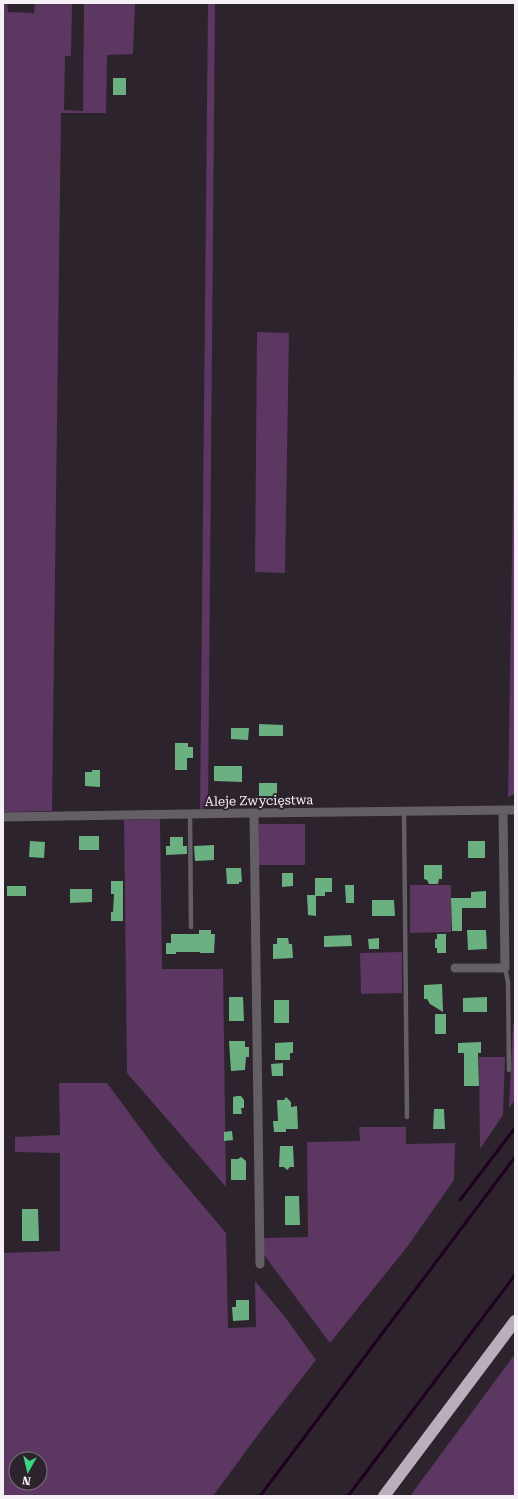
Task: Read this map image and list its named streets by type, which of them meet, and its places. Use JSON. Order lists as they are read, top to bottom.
{
  "streets": {
    "street": ["Aleje Zwycięstwa"]
  },
  "north": "bottom"
}
